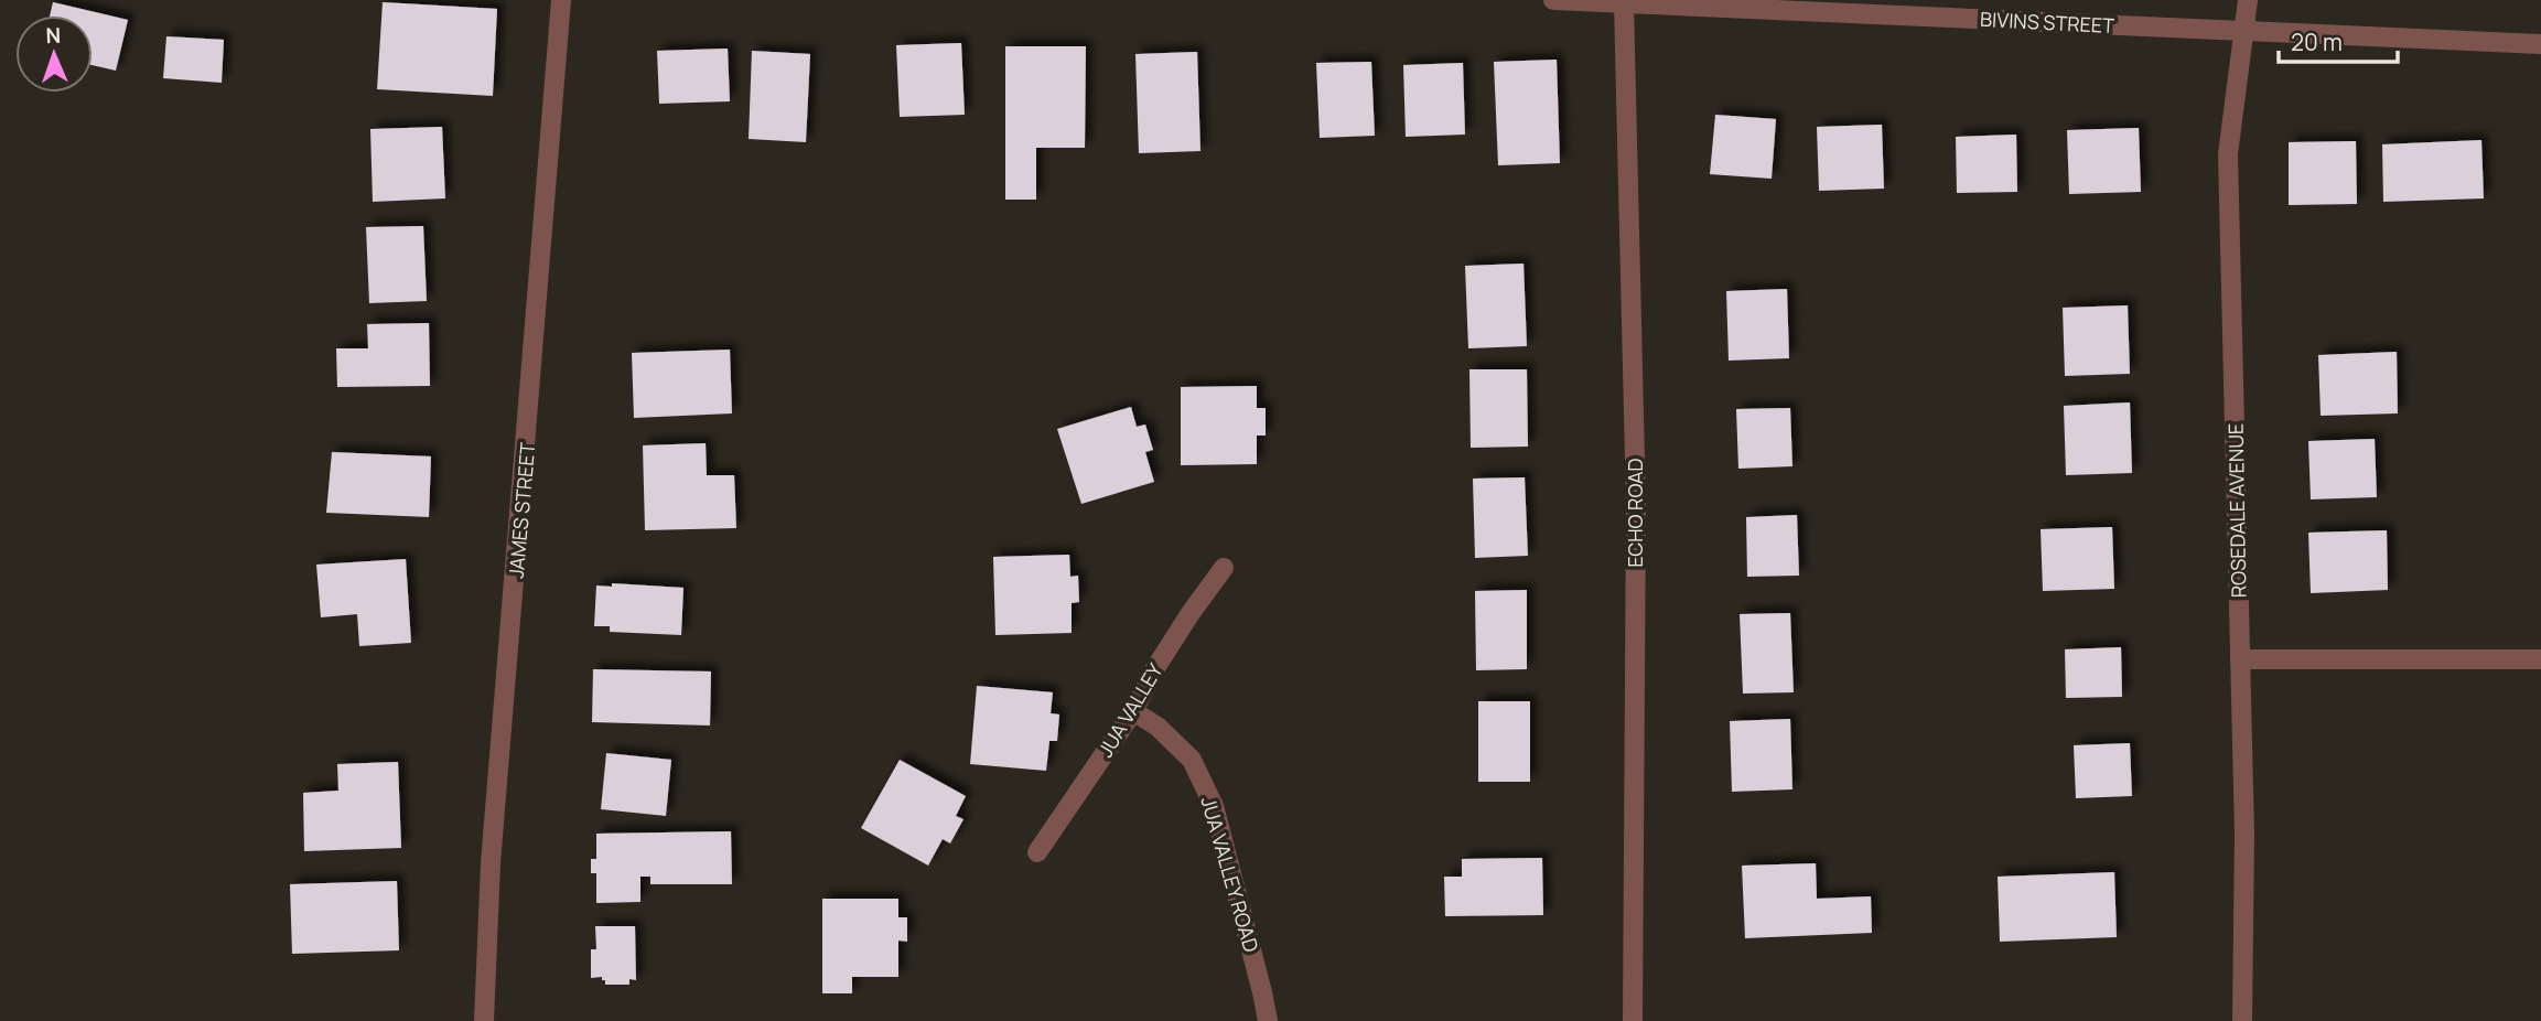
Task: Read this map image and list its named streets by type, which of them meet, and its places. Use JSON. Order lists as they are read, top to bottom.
{
  "streets": {
    "street": [
      "BIVINS STREET",
      "JAMES STREET",
      "ROSEDALE AVENUE",
      "ECHO ROAD",
      "JUA VALLEY",
      "JUA VALLEY ROAD"
    ]
  },
  "crossings": [
    ["BIVINS STREET", "ROSEDALE AVENUE"],
    ["BIVINS STREET", "ECHO ROAD"],
    ["JUA VALLEY", "JUA VALLEY ROAD"]
  ],
  "scale_bar": "20 m",
  "north": "top"
}
